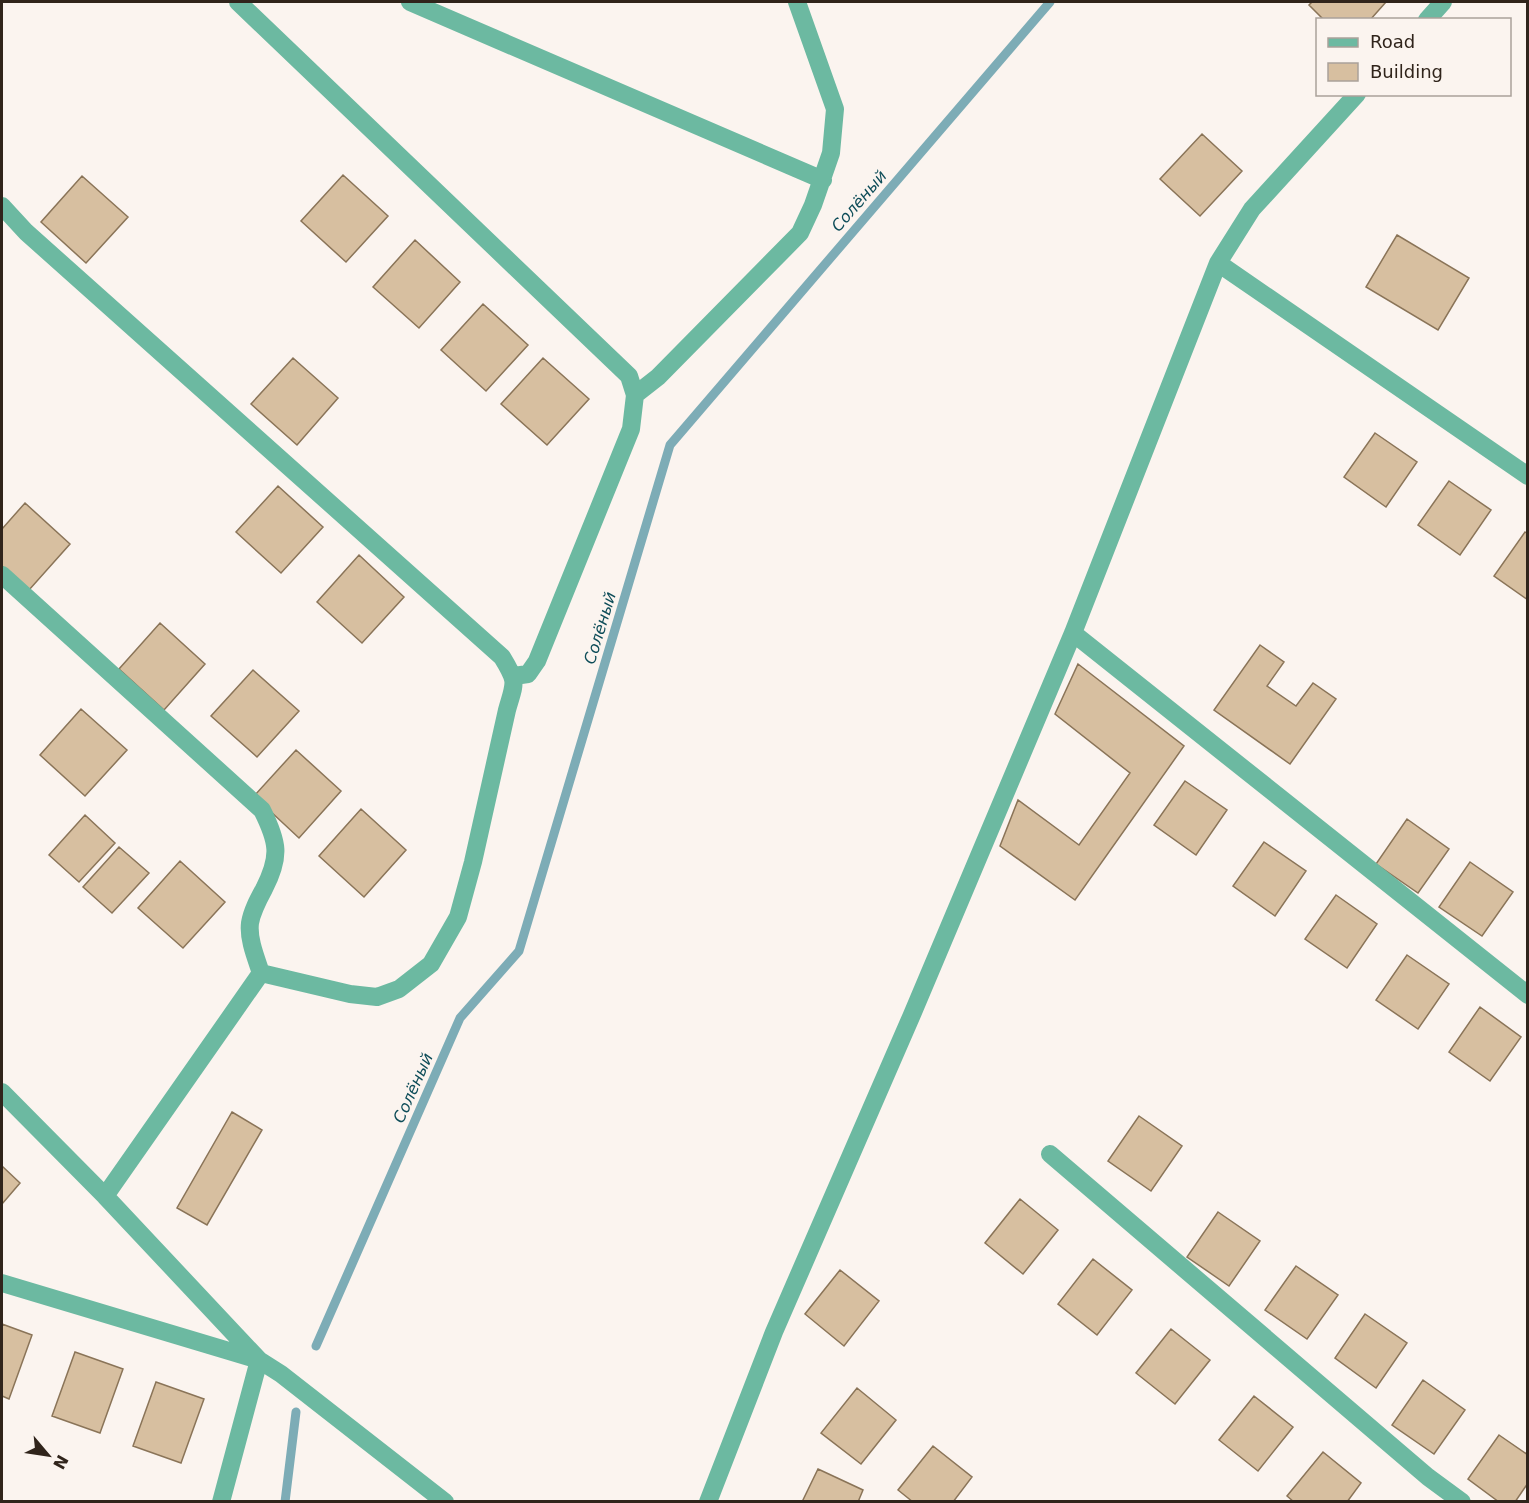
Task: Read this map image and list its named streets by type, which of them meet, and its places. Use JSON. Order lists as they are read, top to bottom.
{
  "water": ["Солёный"],
  "legend": ["Road", "Building"],
  "north": "bottom right"
}
